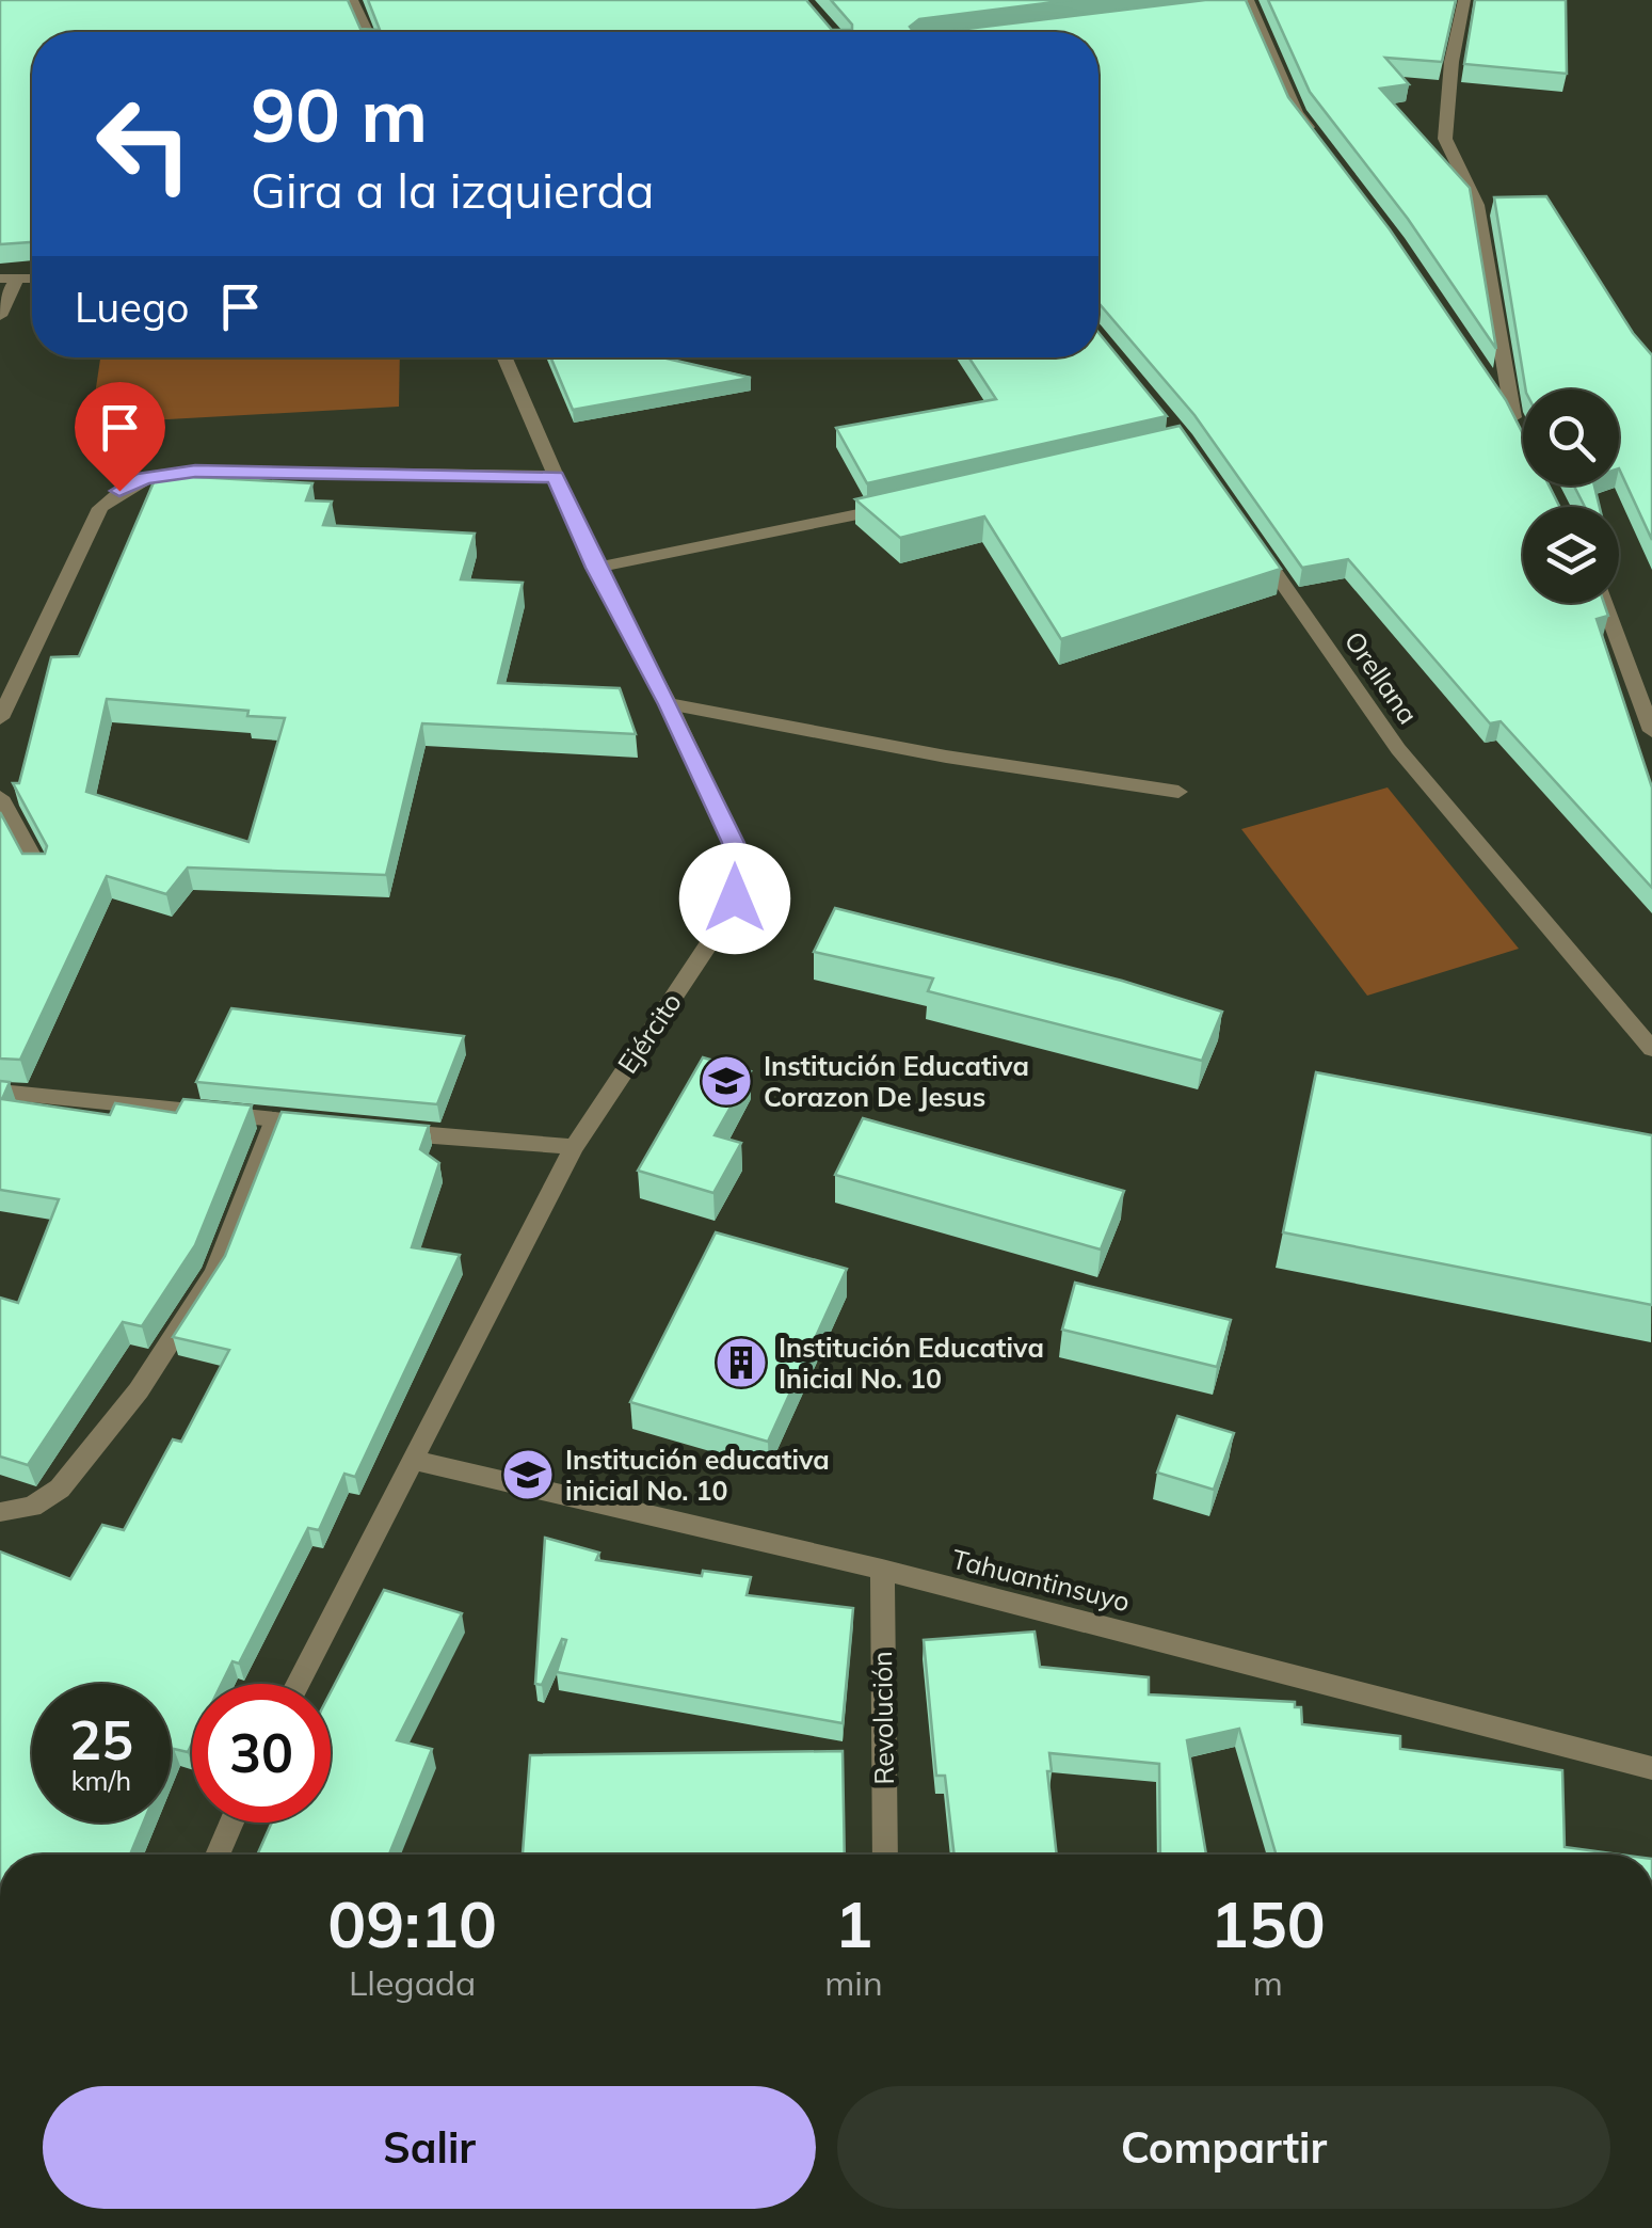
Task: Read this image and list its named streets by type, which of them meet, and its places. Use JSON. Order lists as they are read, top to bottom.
{
  "streets": {
    "street": [
      "Orellana",
      "Ejército",
      "Tahuantinsuyo",
      "Revolución"
    ]
  },
  "crossings": [
    ["Ejército", "Tahuantinsuyo"],
    ["Tahuantinsuyo", "Revolución"]
  ],
  "places": {
    "school or university": ["Institución Educativa Corazon De Jesus", "Institución educativa inicial No. 10"],
    "building": ["Institución Educativa Inicial No. 10"]
  },
  "page": {
    "turn": ["90 m", "Gira a la izquierda"],
    "then": "Luego",
    "speed": "25 km/h",
    "limit": "30",
    "eta": [
      "09:10",
      "Llegada",
      "1",
      "min",
      "150",
      "m"
    ],
    "buttons": ["Salir", "Compartir"]
  }
}
